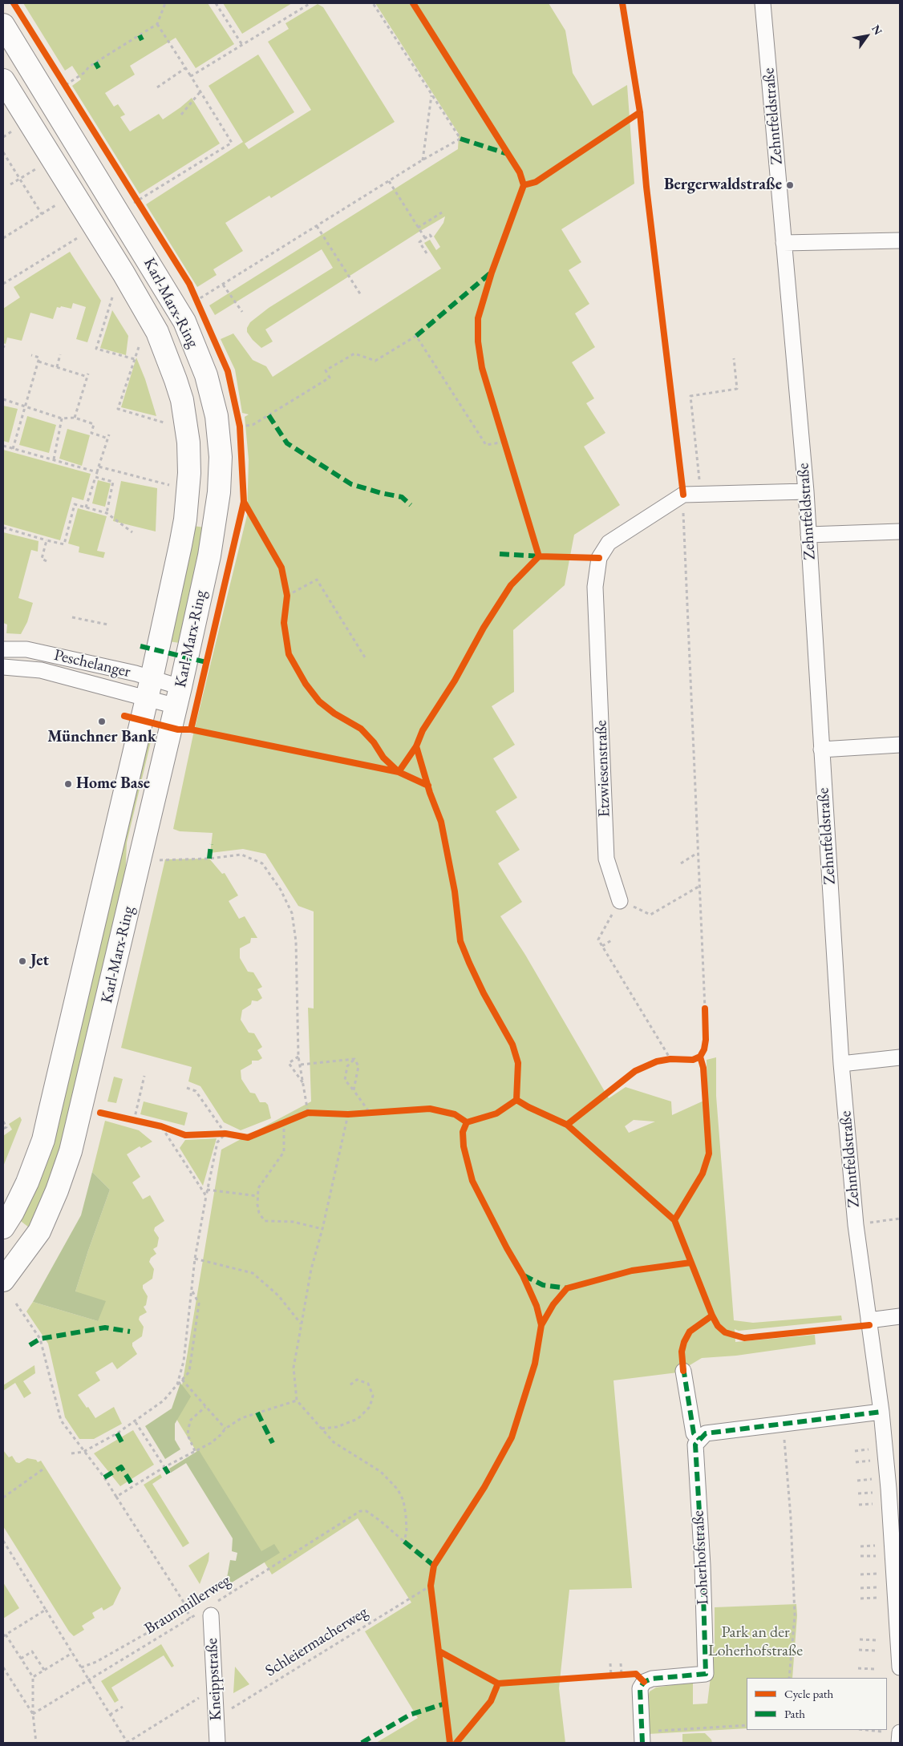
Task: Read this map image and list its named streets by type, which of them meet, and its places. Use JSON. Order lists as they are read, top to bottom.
{
  "streets": {
    "main road": ["Karl-Marx-Ring"],
    "street": [
      "Zehntfeldstraße",
      "Peschelanger",
      "Etzwiesenstraße",
      "Loherhofstraße",
      "Kneippstraße"
    ],
    "path": ["Braunmillerweg", "Schleiermacherweg"]
  },
  "crossings": [
    ["Karl-Marx-Ring", "Peschelanger"],
    ["Braunmillerweg", "Kneippstraße"],
    ["Schleiermacherweg", "Kneippstraße"]
  ],
  "parks": ["Park an der Loherhofstraße"],
  "places": [
    "Bergerwaldstraße",
    "Münchner Bank",
    "Home Base",
    "Jet"
  ],
  "legend": ["Cycle path", "Path"],
  "north": "top right"
}
